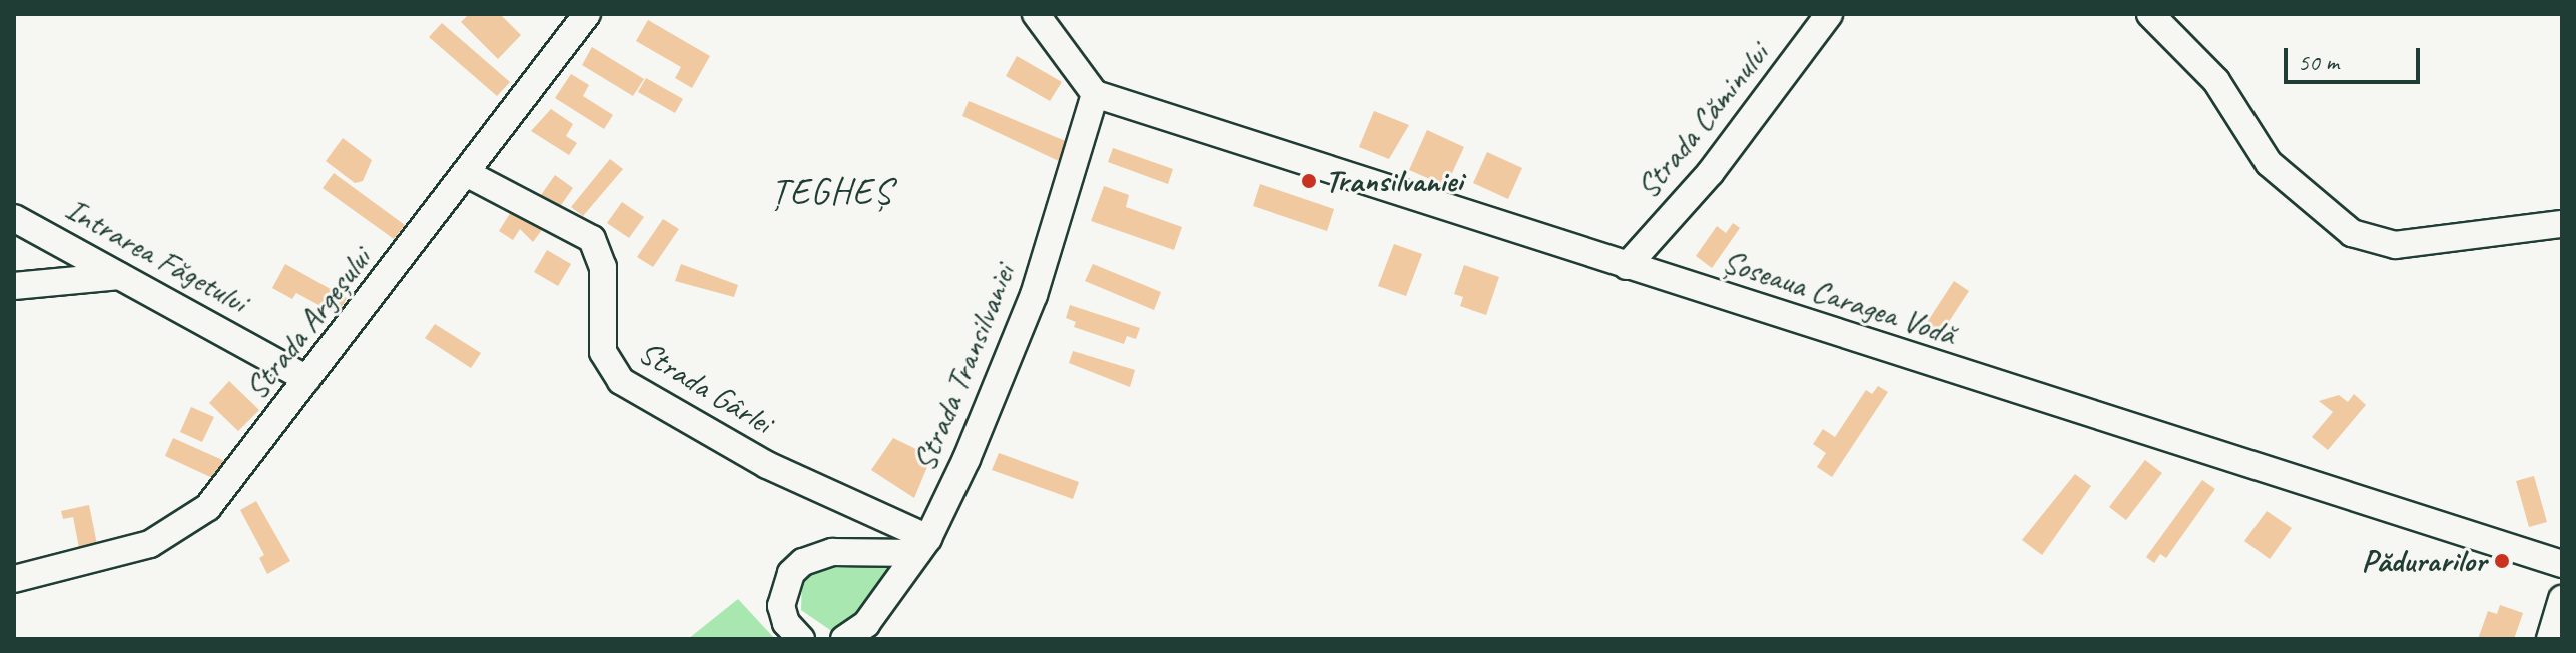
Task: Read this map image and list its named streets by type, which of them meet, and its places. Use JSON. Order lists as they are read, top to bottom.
{
  "streets": {
    "street": [
      "Strada Căminului",
      "Intrarea Făgetului",
      "Șoseaua Caragea Vodă",
      "Strada Argeșului",
      "Strada Transilvaniei",
      "Strada Gârlei"
    ]
  },
  "crossings": [
    ["Strada Căminului", "Șoseaua Caragea Vodă"],
    ["Intrarea Făgetului", "Strada Argeșului"],
    ["Șoseaua Caragea Vodă", "Strada Transilvaniei"],
    ["Strada Argeșului", "Strada Gârlei"],
    ["Strada Transilvaniei", "Strada Gârlei"]
  ],
  "districts": ["ȚEGHEȘ"],
  "places": ["Transilvaniei", "Pădurarilor"],
  "scale_bar": "50 m"
}
